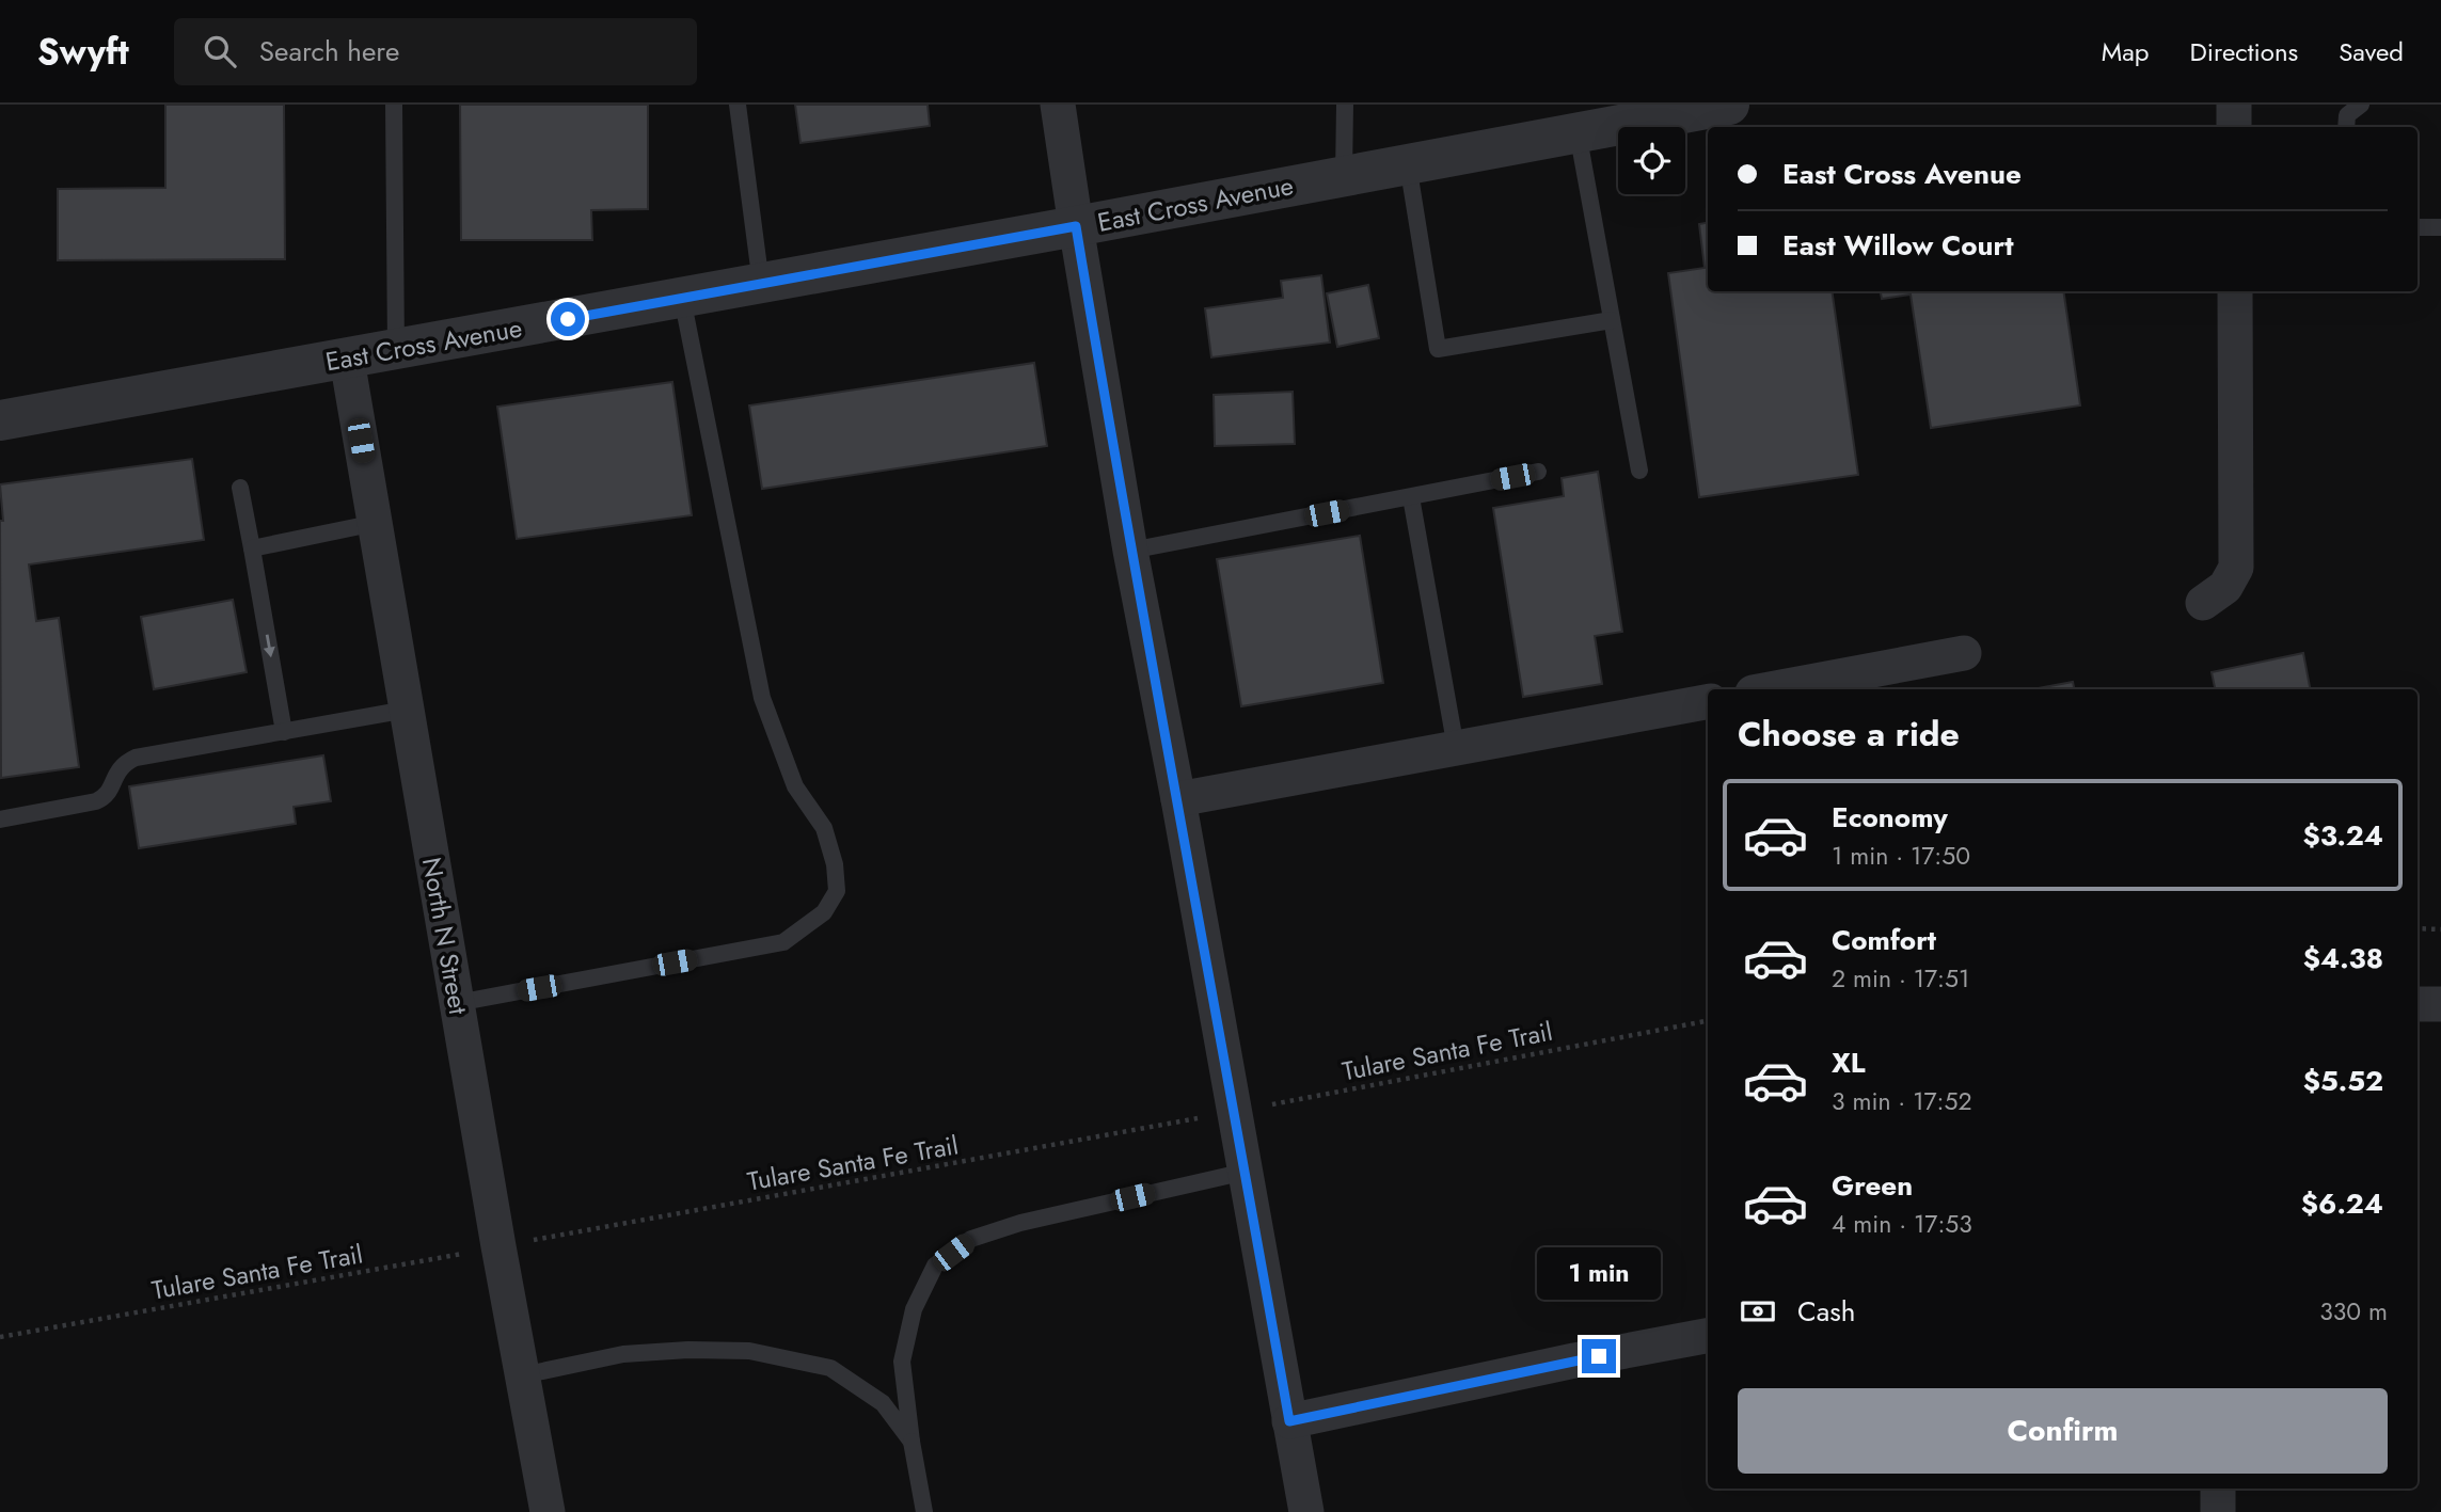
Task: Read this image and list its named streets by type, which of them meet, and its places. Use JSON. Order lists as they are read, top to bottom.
{
  "streets": {
    "street": ["East Cross Avenue", "North N Street"],
    "path": ["Tulare Santa Fe Trail"]
  },
  "crossings": [
    ["East Cross Avenue", "North N Street"],
    ["North N Street", "Tulare Santa Fe Trail"]
  ],
  "page": {
    "header": "Swyft",
    "search": "Search here",
    "nav": ["Map", "Directions", "Saved"],
    "banner": ["East Cross Avenue", "East Willow Court"],
    "heading": "Choose a ride",
    "list": [
      {
        "name": "Economy",
        "note": "1 min · 17:50",
        "value": "$3.24"
      },
      {
        "name": "Comfort",
        "note": "2 min · 17:51",
        "value": "$4.38"
      },
      {
        "name": "XL",
        "note": "3 min · 17:52",
        "value": "$5.52"
      },
      {
        "name": "Green",
        "note": "4 min · 17:53",
        "value": "$6.24"
      }
    ],
    "bubble": "1 min",
    "pay": ["Cash", "330 m"],
    "buttons": "Confirm"
  }
}
